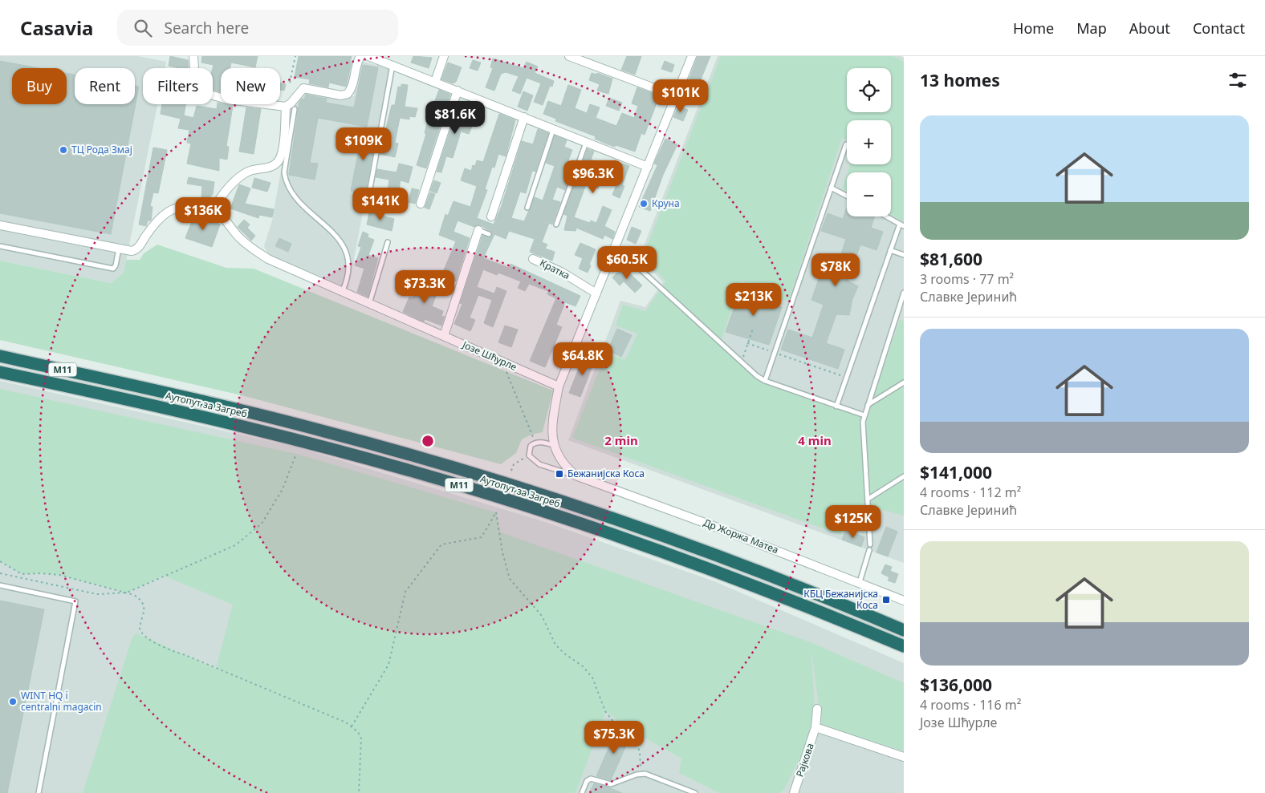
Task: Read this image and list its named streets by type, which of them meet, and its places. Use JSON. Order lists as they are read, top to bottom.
{
  "streets": {
    "highway": ["M11", "Аутопут за Загреб"],
    "street": [
      "Кратка",
      "Јозе Шћурле",
      "Др Жоржа Матеа",
      "Рајкова"
    ]
  },
  "places": {
    "other": ["ТЦ Рода Змај", "Круна", "WINT HQ i centralni magacin"],
    "transit": ["Бежанијска Коса", "КБЦ Бежанијска Коса"]
  },
  "page": {
    "header": "Casavia",
    "search": "Search here",
    "nav": [
      "Home",
      "Map",
      "About",
      "Contact"
    ],
    "heading": "13 homes",
    "map_buttons": ["+", "−"],
    "chip": [
      "Buy",
      "Rent",
      "Filters",
      "New"
    ],
    "price": [
      "$101K",
      "$81.6K",
      "$109K",
      "$96.3K",
      "$141K",
      "$136K",
      "$60.5K",
      "$78K",
      "$73.3K",
      "$213K",
      "$64.8K",
      "$125K",
      "$75.3K"
    ],
    "list": [
      {
        "name": "$81,600",
        "note": "3 rooms · 77 m² · Славке Јеринић"
      },
      {
        "name": "$141,000",
        "note": "4 rooms · 112 m² · Славке Јеринић"
      },
      {
        "name": "$136,000",
        "note": "4 rooms · 116 m² · Јозе Шћурле"
      }
    ]
  },
  "rings": ["2 min", "4 min"]
}
